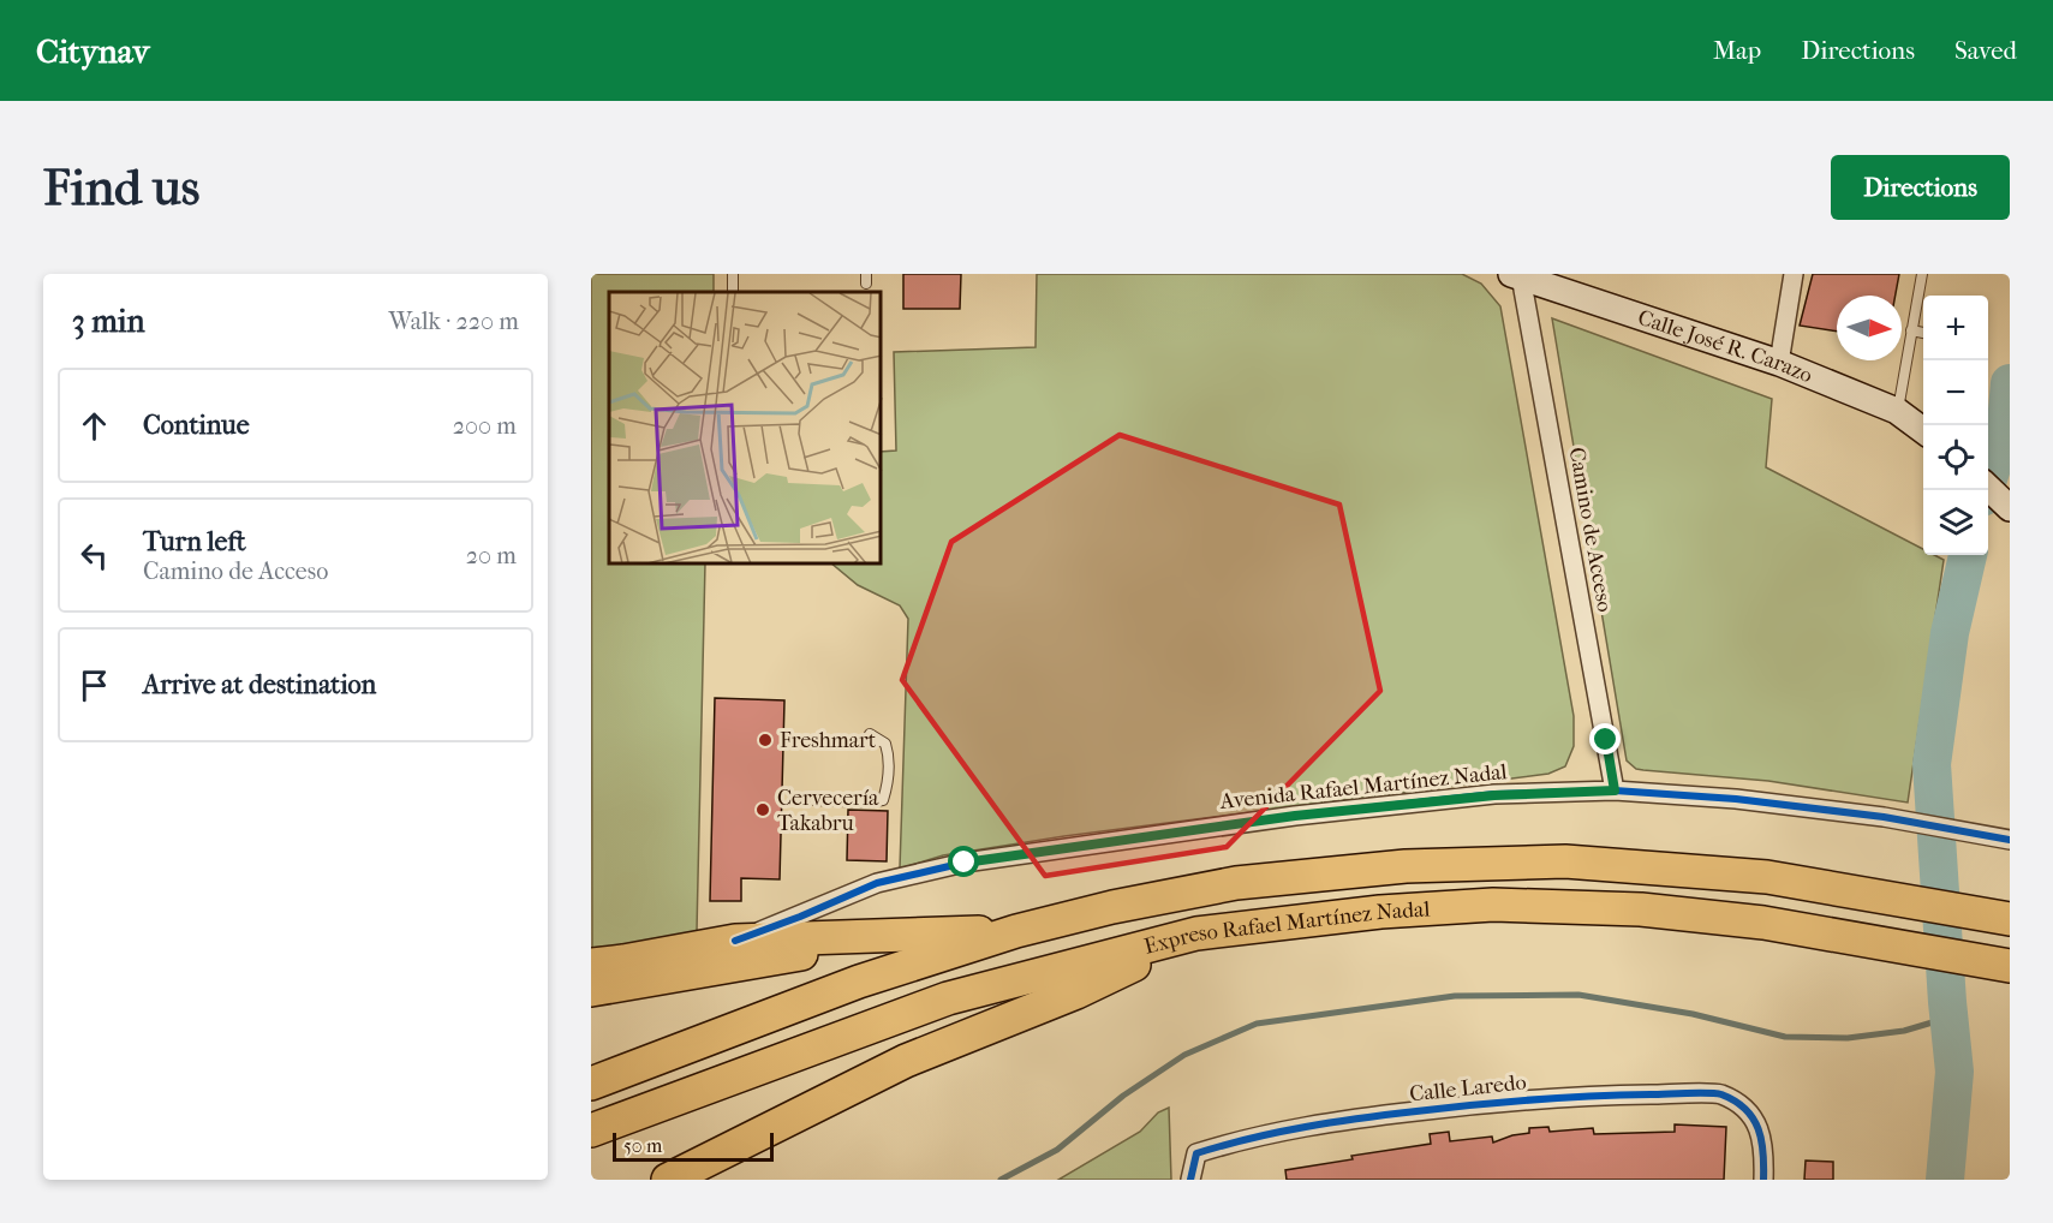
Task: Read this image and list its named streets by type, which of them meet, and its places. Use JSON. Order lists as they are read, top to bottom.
{
  "streets": {
    "highway": ["Expreso Rafael Martínez Nadal"],
    "street": [
      "Calle José R. Carazo",
      "Camino de Acceso",
      "Avenida Rafael Martínez Nadal",
      "Calle Laredo"
    ]
  },
  "crossings": [
    ["Calle José R. Carazo", "Camino de Acceso"],
    ["Camino de Acceso", "Avenida Rafael Martínez Nadal"]
  ],
  "places": ["Freshmart", "Cervecería Takabru"],
  "scale_bar": "50 m",
  "north": "right",
  "page": {
    "header": "Citynav",
    "nav": ["Map", "Directions", "Saved"],
    "buttons": "Directions",
    "title": "Find us",
    "heading": ["3 min", "Walk · 220 m"],
    "map_buttons": ["+", "−"],
    "list": [
      ["Continue", "200 m"],
      ["Turn left", "Camino de Acceso", "20 m"],
      "Arrive at destination"
    ],
    "scale": "50 m"
  }
}
